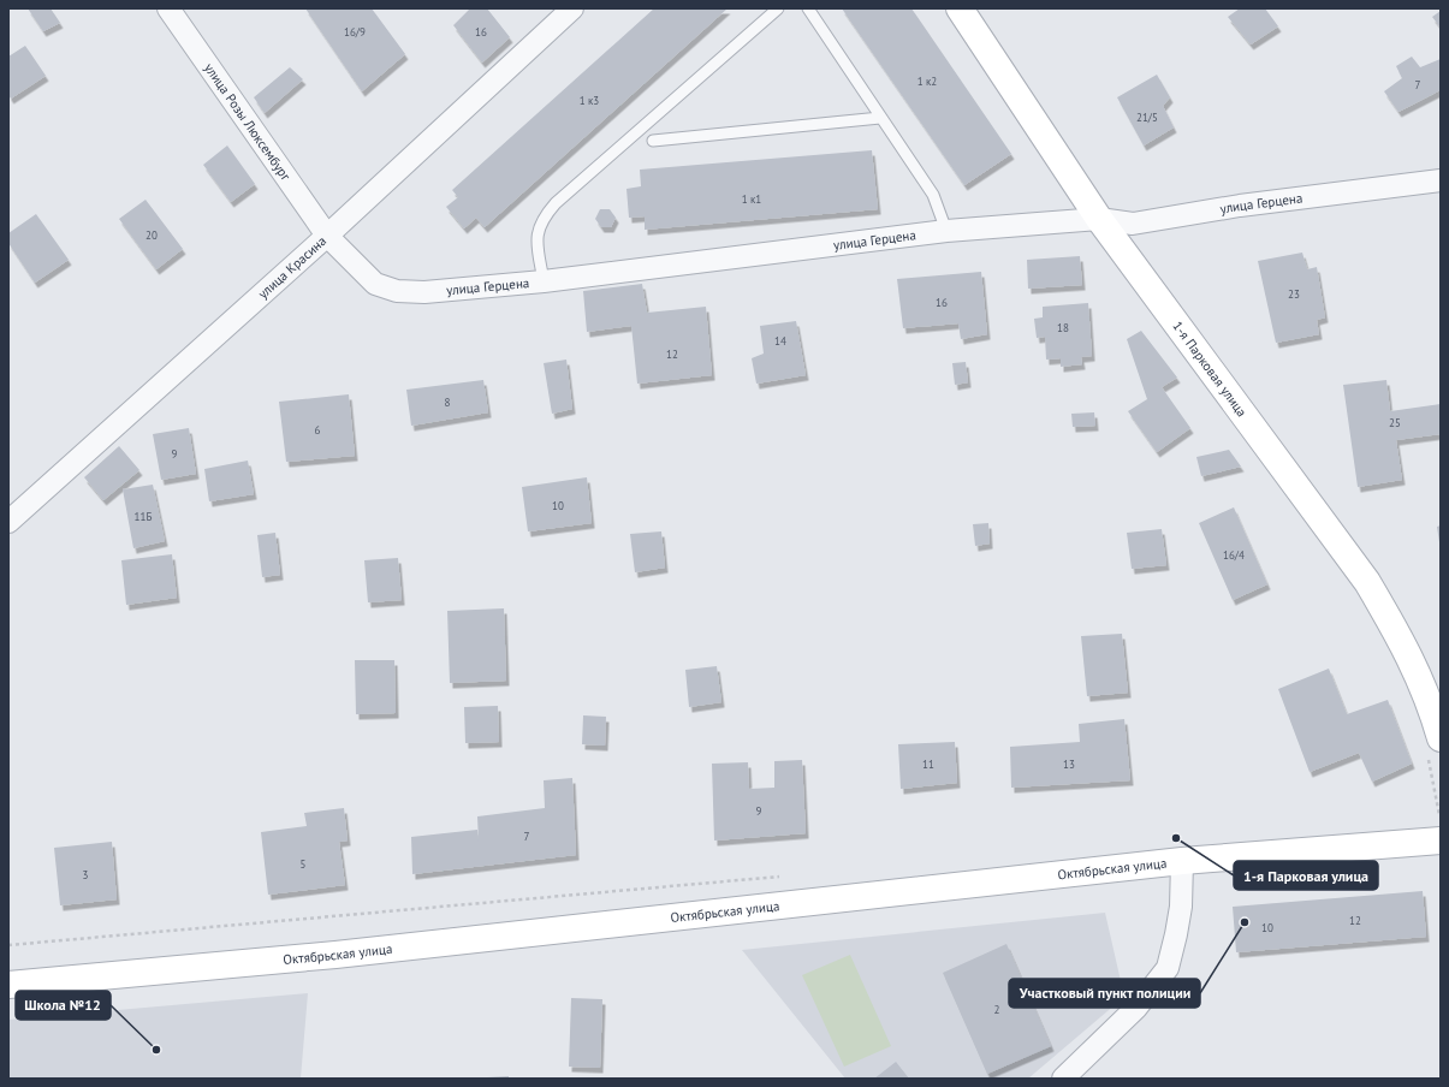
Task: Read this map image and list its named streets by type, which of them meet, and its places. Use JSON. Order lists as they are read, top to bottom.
{
  "streets": {
    "street": [
      "улица Розы Люксембург",
      "улица Герцена",
      "улица Красина",
      "1-я Парковая улица",
      "Октябрьская улица"
    ]
  },
  "crossings": [
    ["улица Розы Люксембург", "улица Герцена"],
    ["улица Розы Люксембург", "улица Красина"],
    ["улица Герцена", "улица Красина"],
    ["улица Герцена", "1-я Парковая улица"]
  ],
  "places": ["1-я Парковая улица", "Участковый пункт полиции", "Школа №12"],
  "house_numbers": [
    "16/9",
    "16",
    "1 к2",
    "7",
    "1 к3",
    "21/5",
    "1 к1",
    "20",
    "23",
    "16",
    "18",
    "14",
    "12",
    "8",
    "25",
    "6",
    "9",
    "10",
    "11Б",
    "16/4",
    "11",
    "13",
    "9",
    "7",
    "5",
    "3",
    "12",
    "10",
    "2"
  ]
}
